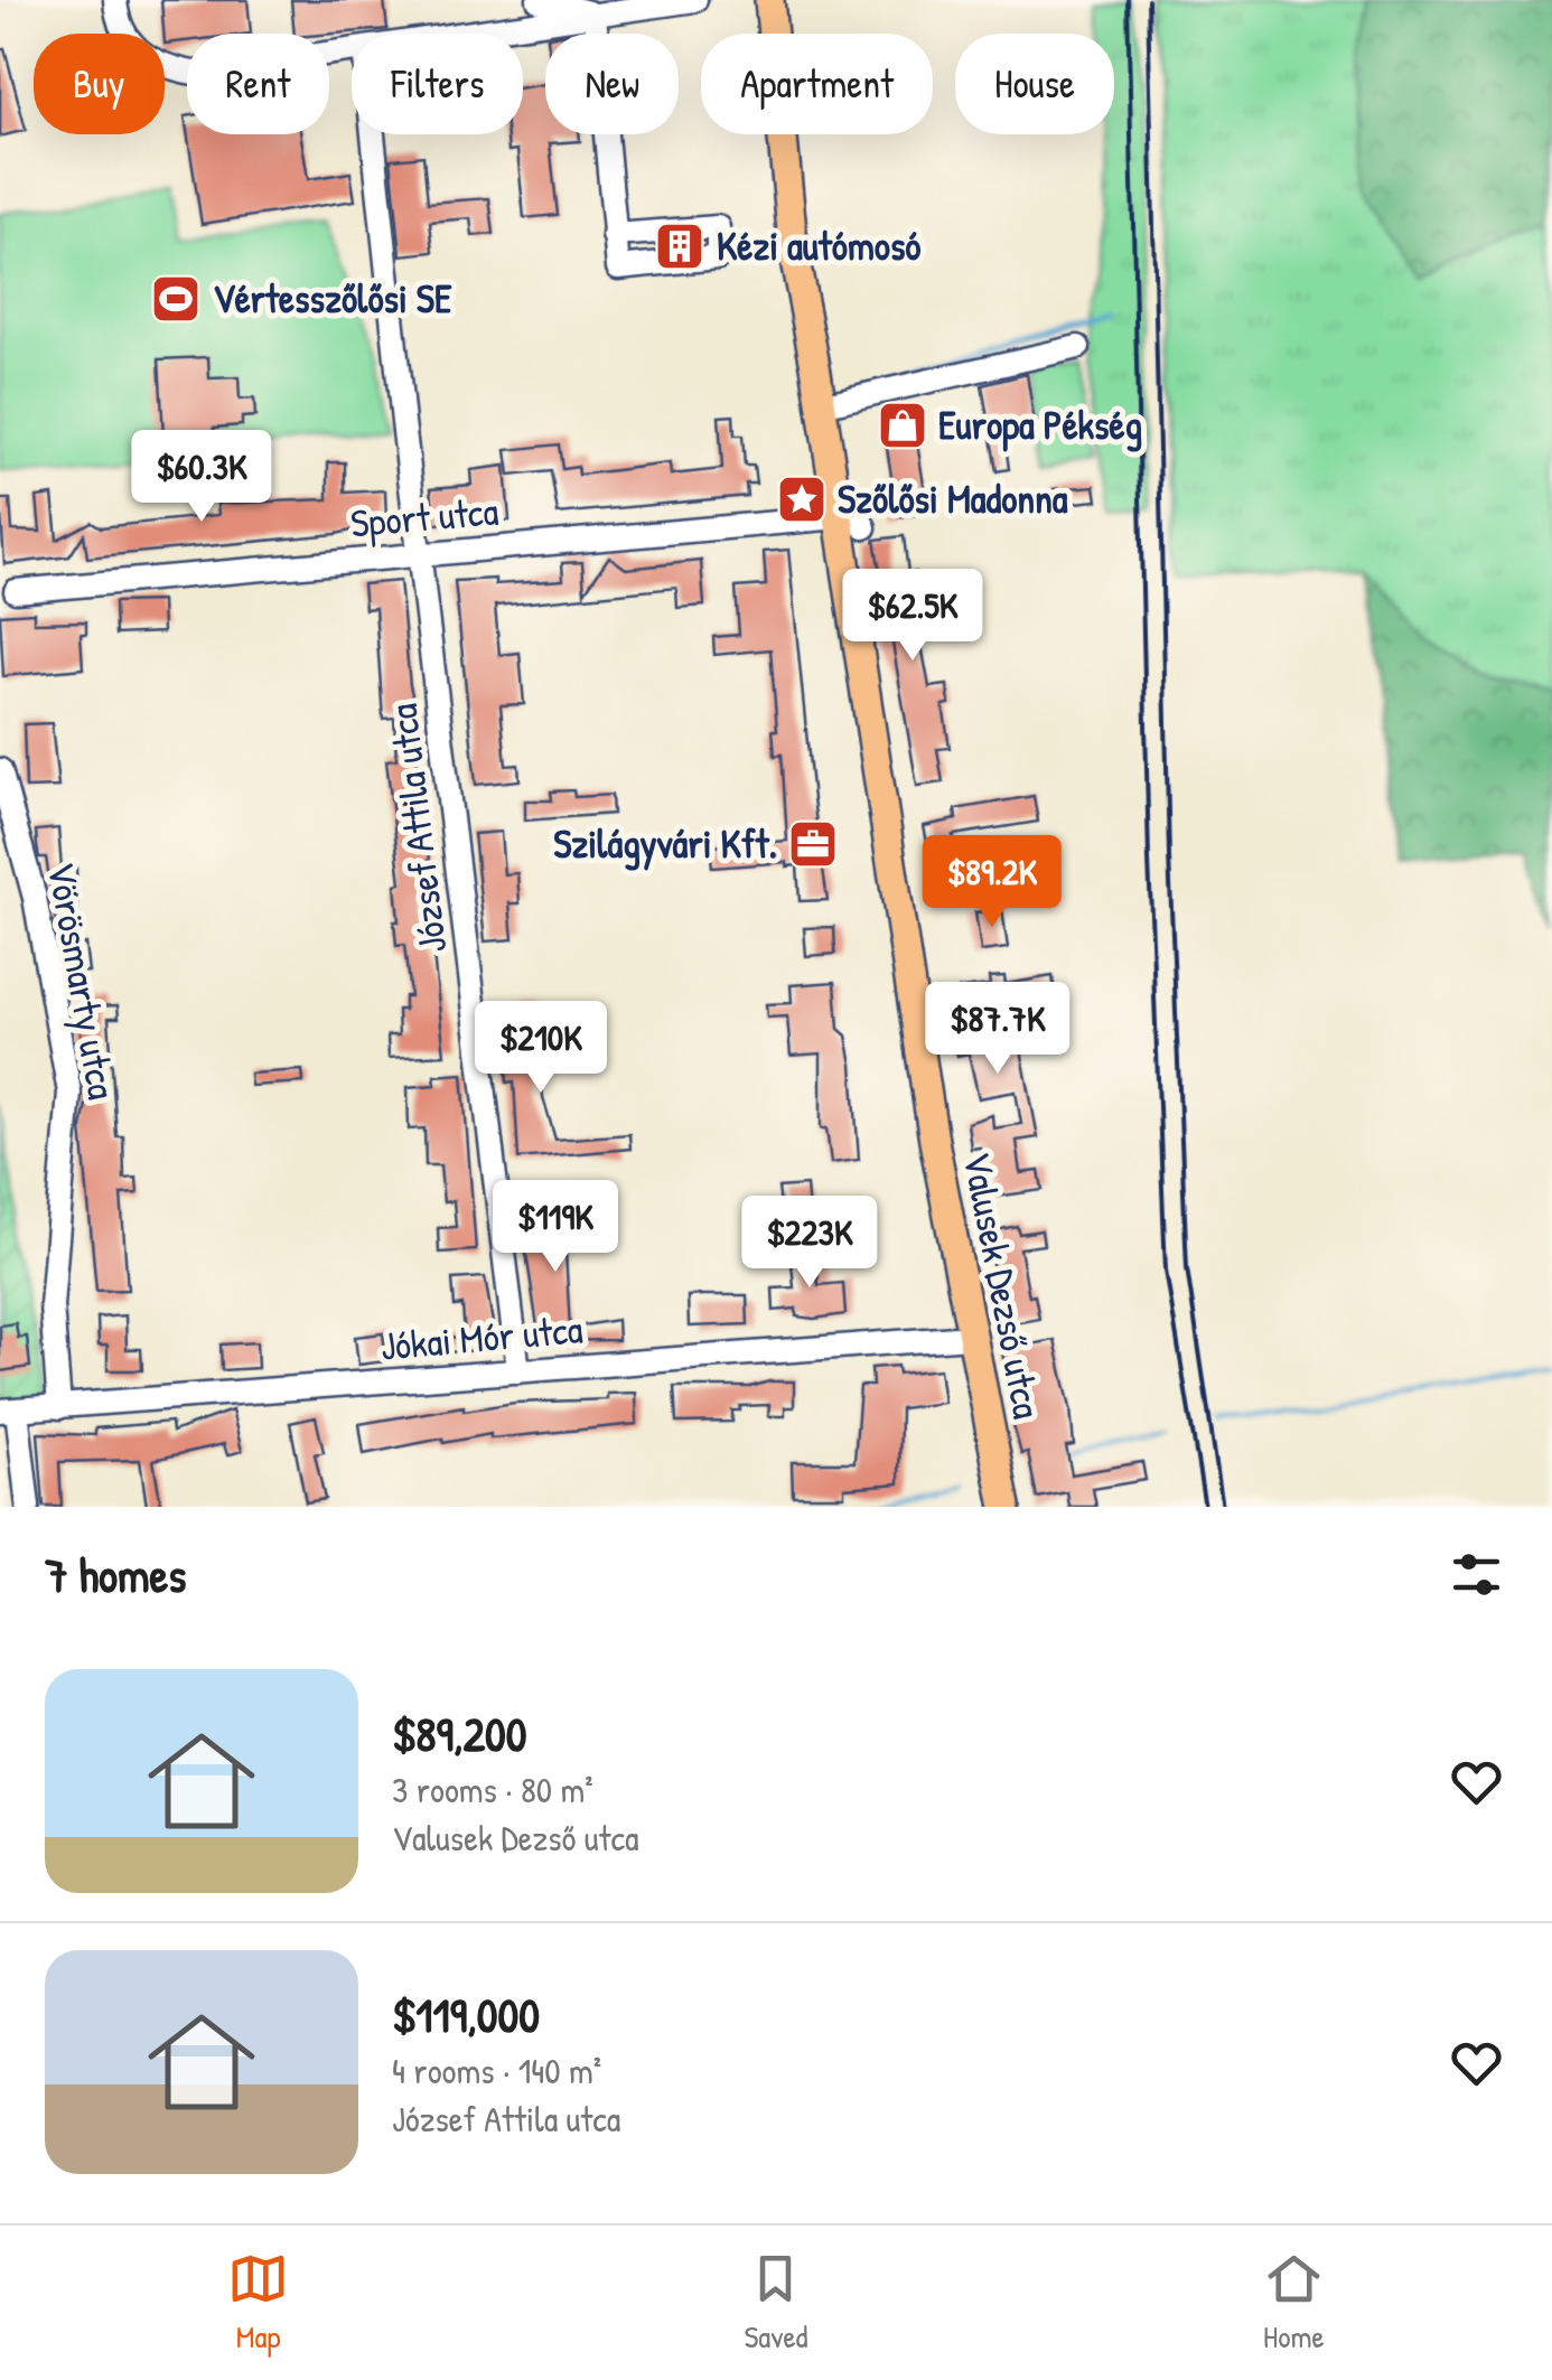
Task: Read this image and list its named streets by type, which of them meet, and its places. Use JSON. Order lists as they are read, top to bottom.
{
  "streets": {
    "main road": ["Valusek Dezső utca"],
    "street": [
      "Sport utca",
      "József Attila utca",
      "Vörösmarty utca",
      "Jókai Mór utca"
    ]
  },
  "crossings": [
    ["Sport utca", "József Attila utca"],
    ["Sport utca", "Valusek Dezső utca"],
    ["József Attila utca", "Jókai Mór utca"],
    ["Vörösmarty utca", "Jókai Mór utca"],
    ["Valusek Dezső utca", "Jókai Mór utca"]
  ],
  "places": {
    "building": ["Kézi autómosó"],
    "sports": ["Vértesszőlősi SE"],
    "shop": ["Europa Pékség"],
    "place": ["Szőlősi Madonna"],
    "office": ["Szilágyvári Kft."]
  },
  "page": {
    "chip": [
      "Buy",
      "Rent",
      "Filters",
      "New",
      "Apartment",
      "House"
    ],
    "price": [
      "$60.3K",
      "$62.5K",
      "$89.2K",
      "$87.7K",
      "$210K",
      "$119K",
      "$223K"
    ],
    "heading": "7 homes",
    "list": [
      {
        "name": "$89,200",
        "note": "3 rooms · 80 m² · Valusek Dezső utca"
      },
      {
        "name": "$119,000",
        "note": "4 rooms · 140 m² · József Attila utca"
      }
    ],
    "tabs": ["Map", "Saved", "Home"]
  }
}
